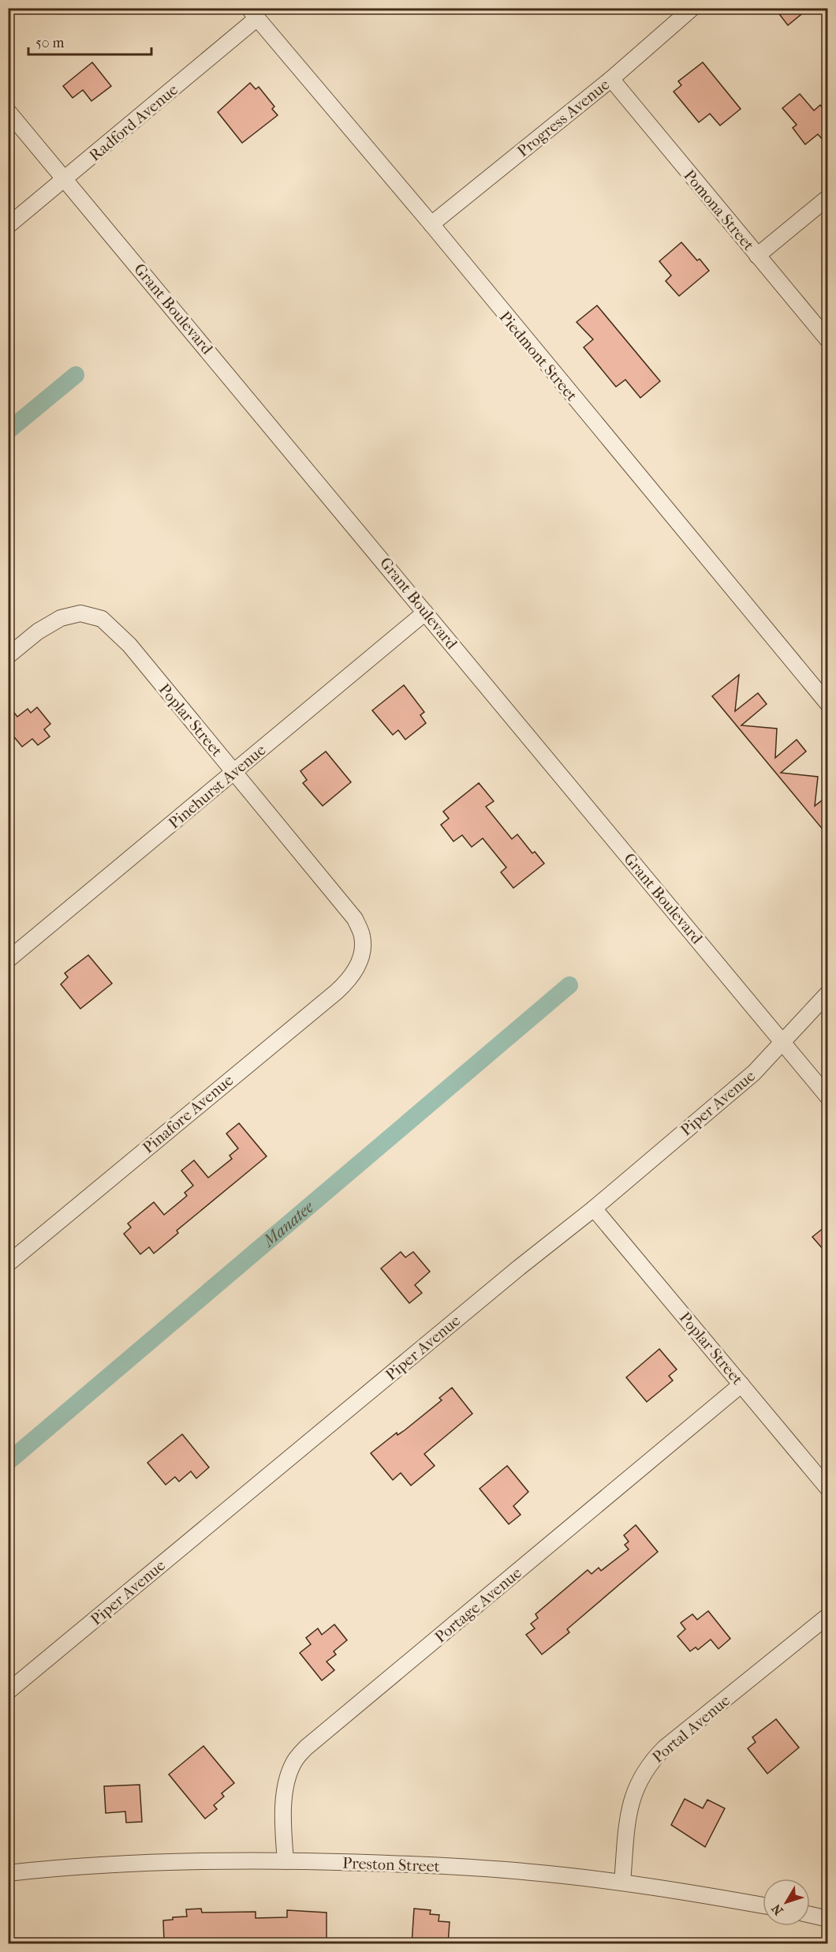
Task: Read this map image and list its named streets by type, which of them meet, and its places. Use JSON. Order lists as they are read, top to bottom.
{
  "streets": {
    "street": [
      "Progress Avenue",
      "Radford Avenue",
      "Pomona Street",
      "Grant Boulevard",
      "Piedmont Street",
      "Poplar Street",
      "Pinehurst Avenue",
      "Piper Avenue",
      "Pinafore Avenue",
      "Portage Avenue",
      "Portal Avenue",
      "Preston Street"
    ]
  },
  "crossings": [
    ["Progress Avenue", "Pomona Street"],
    ["Progress Avenue", "Piedmont Street"],
    ["Radford Avenue", "Grant Boulevard"],
    ["Radford Avenue", "Piedmont Street"],
    ["Grant Boulevard", "Pinehurst Avenue"],
    ["Grant Boulevard", "Piper Avenue"],
    ["Poplar Street", "Pinehurst Avenue"],
    ["Poplar Street", "Piper Avenue"],
    ["Poplar Street", "Pinafore Avenue"],
    ["Poplar Street", "Portage Avenue"],
    ["Portage Avenue", "Preston Street"],
    ["Portal Avenue", "Preston Street"]
  ],
  "water": ["Manatee"],
  "scale_bar": "50 m",
  "north": "bottom left"
}
